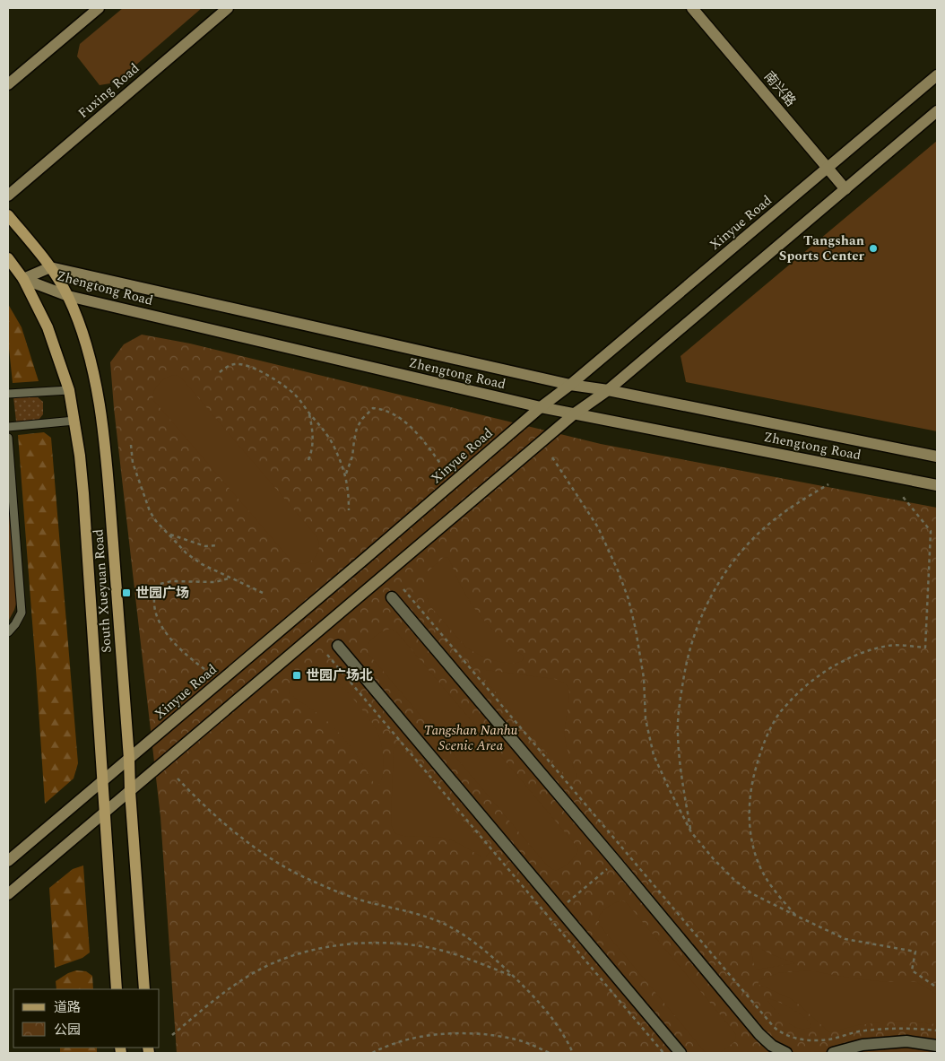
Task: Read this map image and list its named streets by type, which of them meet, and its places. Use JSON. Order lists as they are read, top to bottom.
{
  "streets": {
    "main road": [
      "南兴路",
      "Fuxing Road",
      "Xinyue Road",
      "Zhengtong Road",
      "South Xueyuan Road"
    ]
  },
  "crossings": [
    ["南兴路", "Xinyue Road"],
    ["Xinyue Road", "Zhengtong Road"],
    ["Xinyue Road", "South Xueyuan Road"],
    ["Zhengtong Road", "South Xueyuan Road"]
  ],
  "parks": ["Tangshan Nanhu Scenic Area"],
  "places": {
    "other": ["Tangshan Sports Center"],
    "transit": ["世园广场", "世园广场北"]
  },
  "legend": ["道路", "公园"]
}
